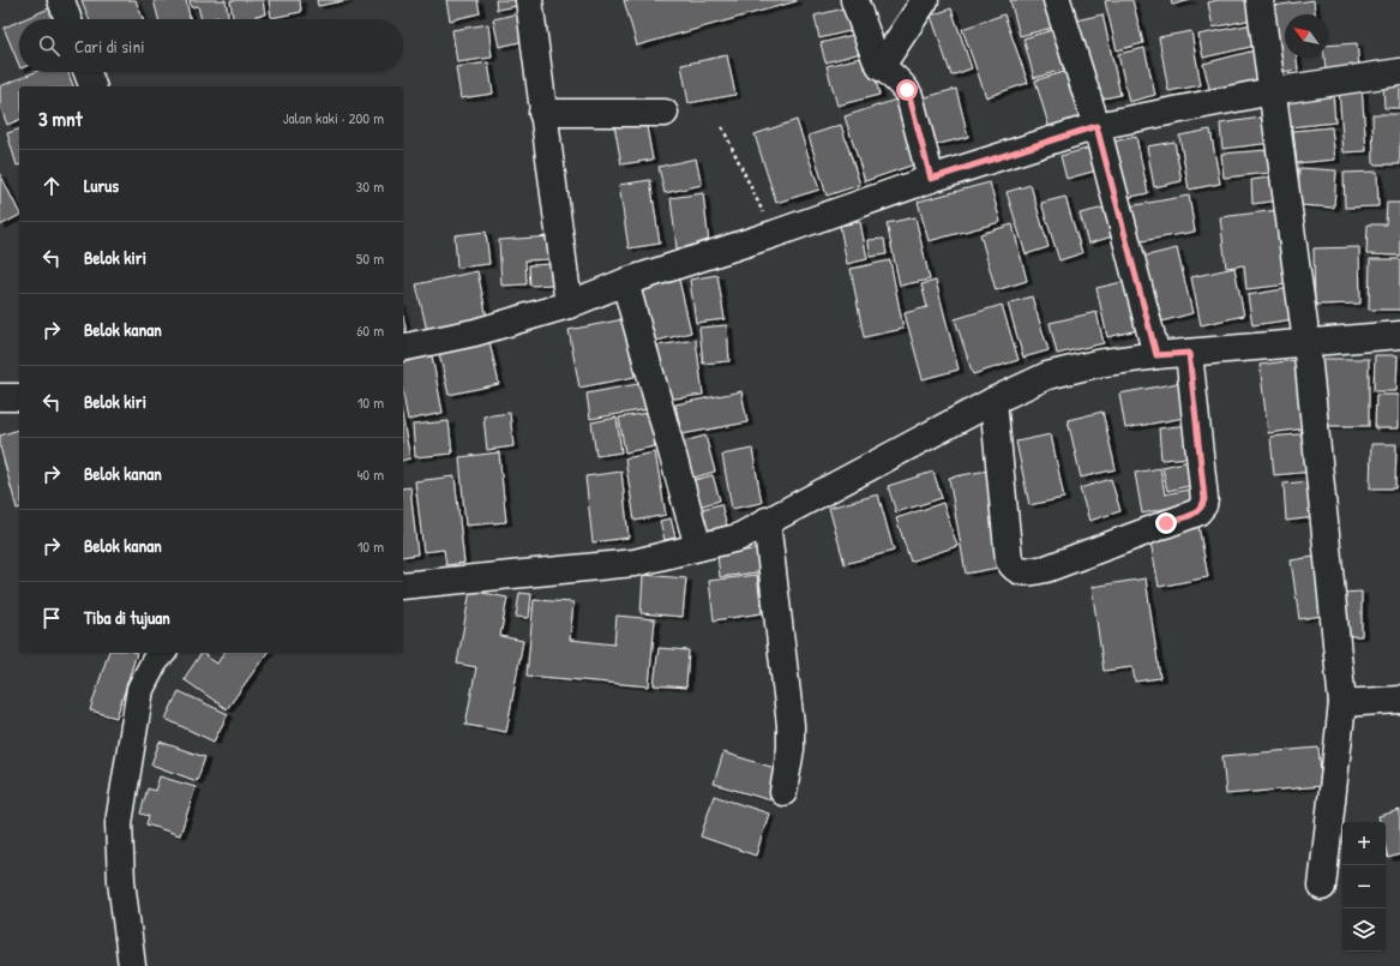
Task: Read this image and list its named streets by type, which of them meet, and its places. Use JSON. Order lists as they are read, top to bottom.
{
  "north": "top left",
  "page": {
    "search": "Cari di sini",
    "heading": ["3 mnt", "Jalan kaki · 200 m"],
    "list": [
      ["Lurus", "30 m"],
      ["Belok kiri", "50 m"],
      ["Belok kanan", "60 m"],
      ["Belok kiri", "10 m"],
      ["Belok kanan", "40 m"],
      ["Belok kanan", "10 m"],
      "Tiba di tujuan"
    ],
    "map_buttons": ["+", "−"]
  }
}
